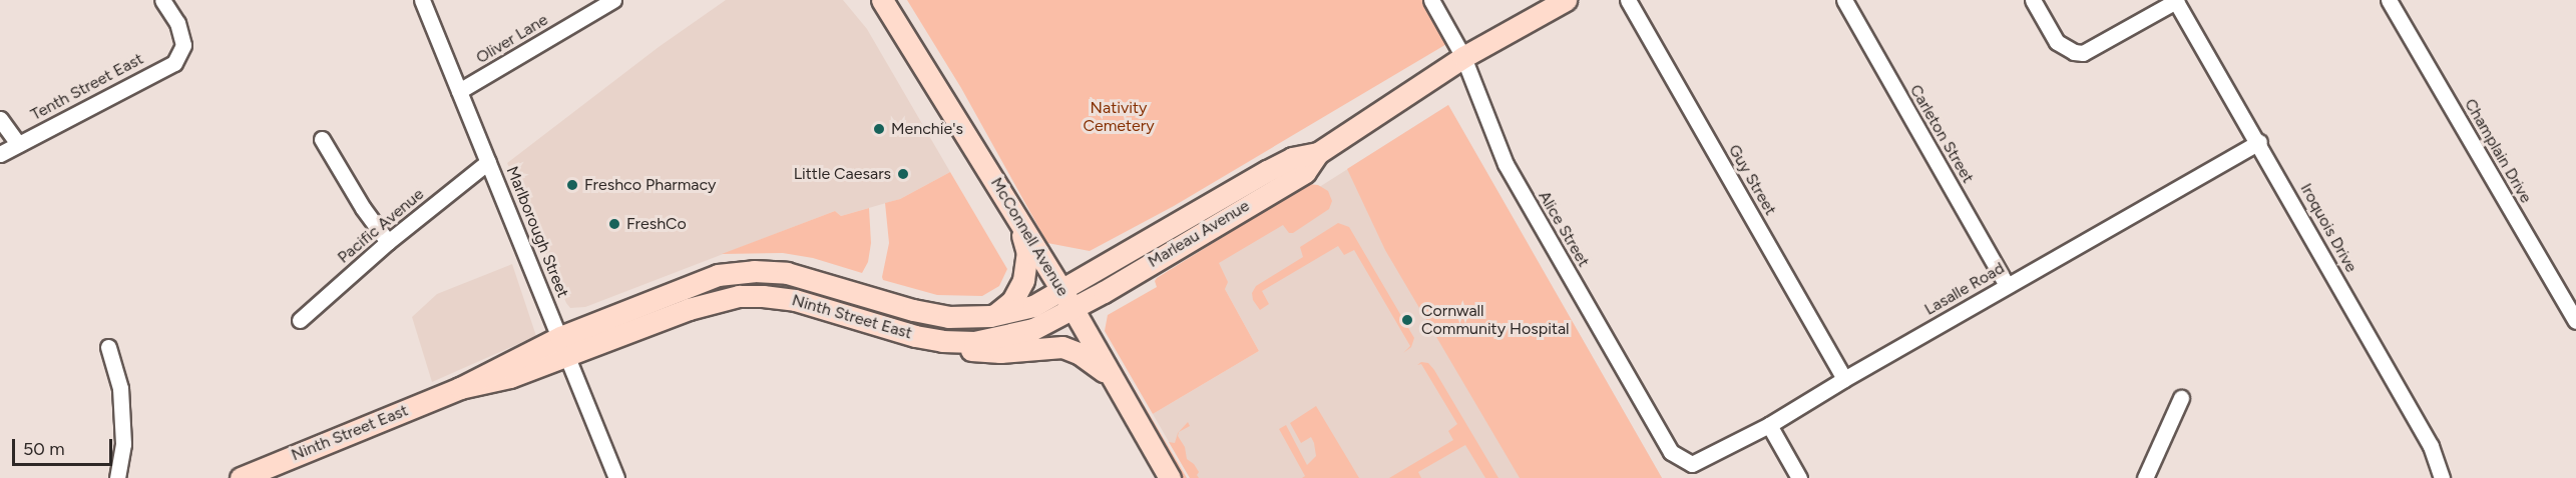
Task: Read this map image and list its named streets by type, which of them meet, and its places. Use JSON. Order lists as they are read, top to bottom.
{
  "streets": {
    "main road": ["Marleau Avenue", "McConnell Avenue", "Ninth Street East"],
    "street": [
      "Oliver Lane",
      "Tenth Street East",
      "Carleton Street",
      "Champlain Drive",
      "Guy Street",
      "Pacific Avenue",
      "Iroquois Drive",
      "Alice Street",
      "Marlborough Street",
      "Lasalle Road"
    ]
  },
  "crossings": [
    ["Oliver Lane", "Marlborough Street"],
    ["Carleton Street", "Lasalle Road"],
    ["Guy Street", "Lasalle Road"],
    ["Pacific Avenue", "Marlborough Street"],
    ["Iroquois Drive", "Lasalle Road"],
    ["Alice Street", "Marleau Avenue"],
    ["Alice Street", "Lasalle Road"],
    ["Marlborough Street", "Ninth Street East"],
    ["Marleau Avenue", "McConnell Avenue"],
    ["Marleau Avenue", "Ninth Street East"],
    ["McConnell Avenue", "Ninth Street East"]
  ],
  "parks": ["Nativity Cemetery"],
  "places": [
    "Menchie's",
    "Little Caesars",
    "Freshco Pharmacy",
    "FreshCo",
    "Cornwall Community Hospital"
  ],
  "scale_bar": "50 m"
}
